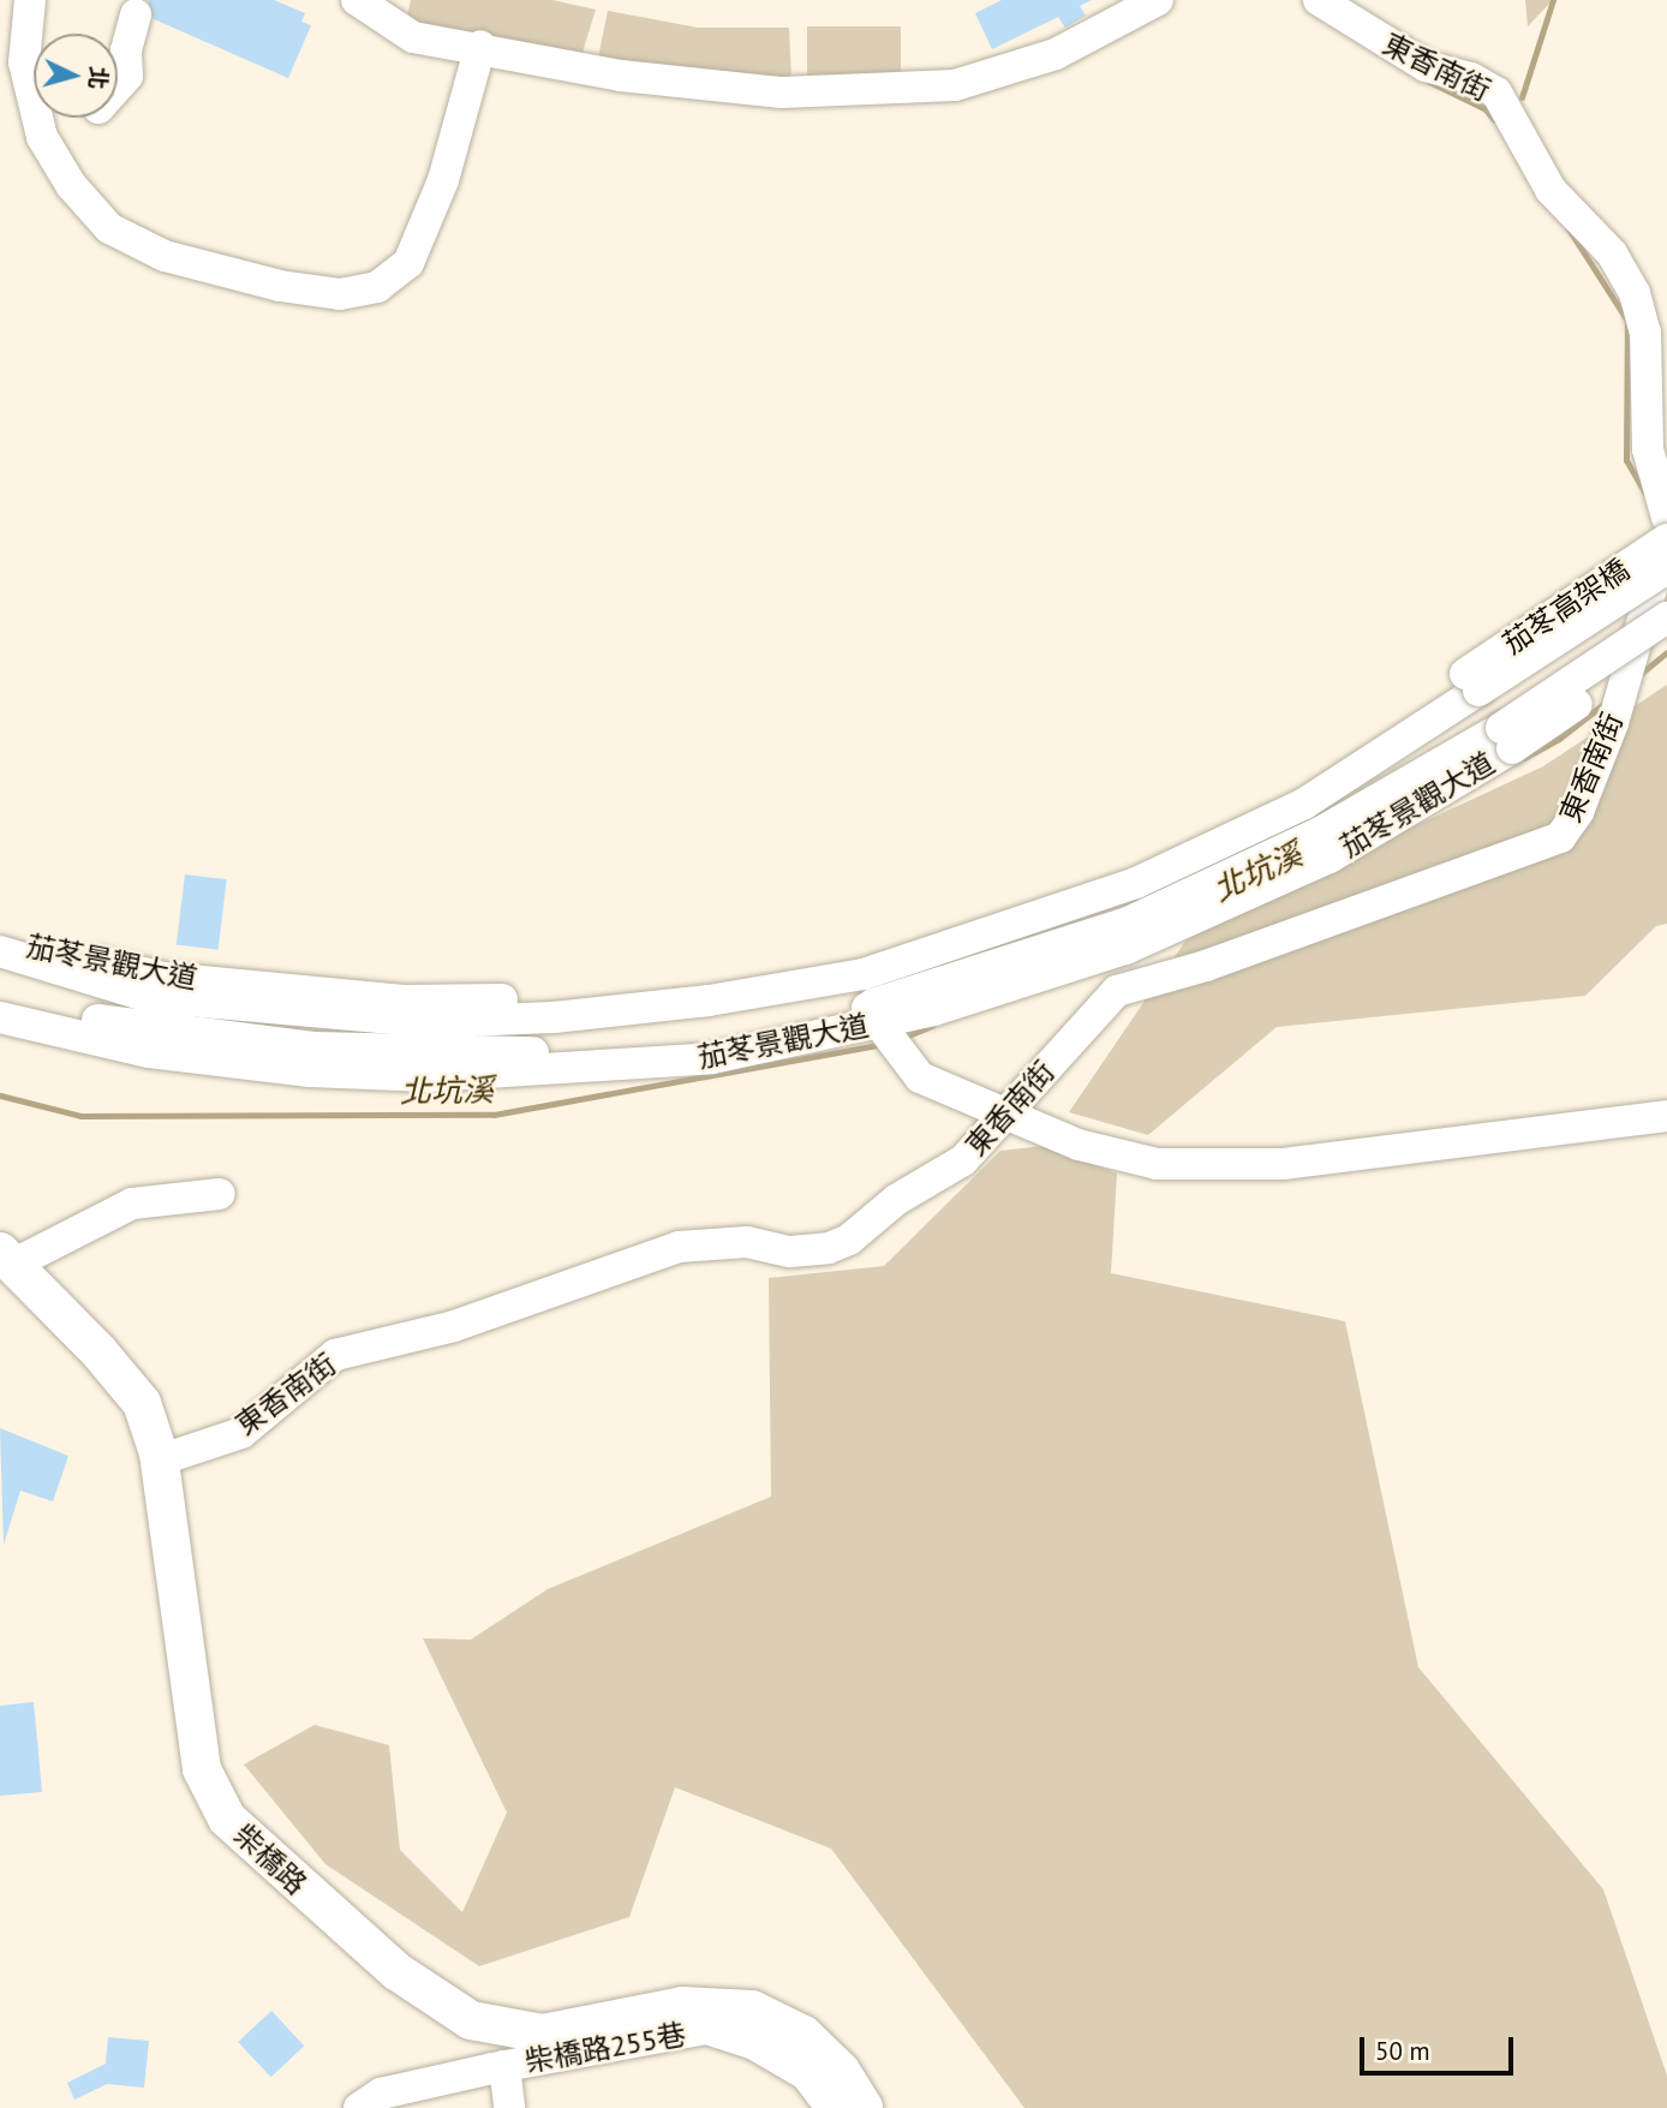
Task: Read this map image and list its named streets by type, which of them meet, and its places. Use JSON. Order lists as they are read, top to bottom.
{
  "streets": {
    "main road": ["柴橋路"],
    "street": [
      "東香南街",
      "茄苳高架橋",
      "茄苳景觀大道",
      "柴橋路255巷"
    ]
  },
  "crossings": [
    ["東香南街", "茄苳高架橋"],
    ["東香南街", "柴橋路"],
    ["茄苳高架橋", "茄苳景觀大道"]
  ],
  "water": ["北坑溪"],
  "scale_bar": "50 m",
  "north": "right"
}
